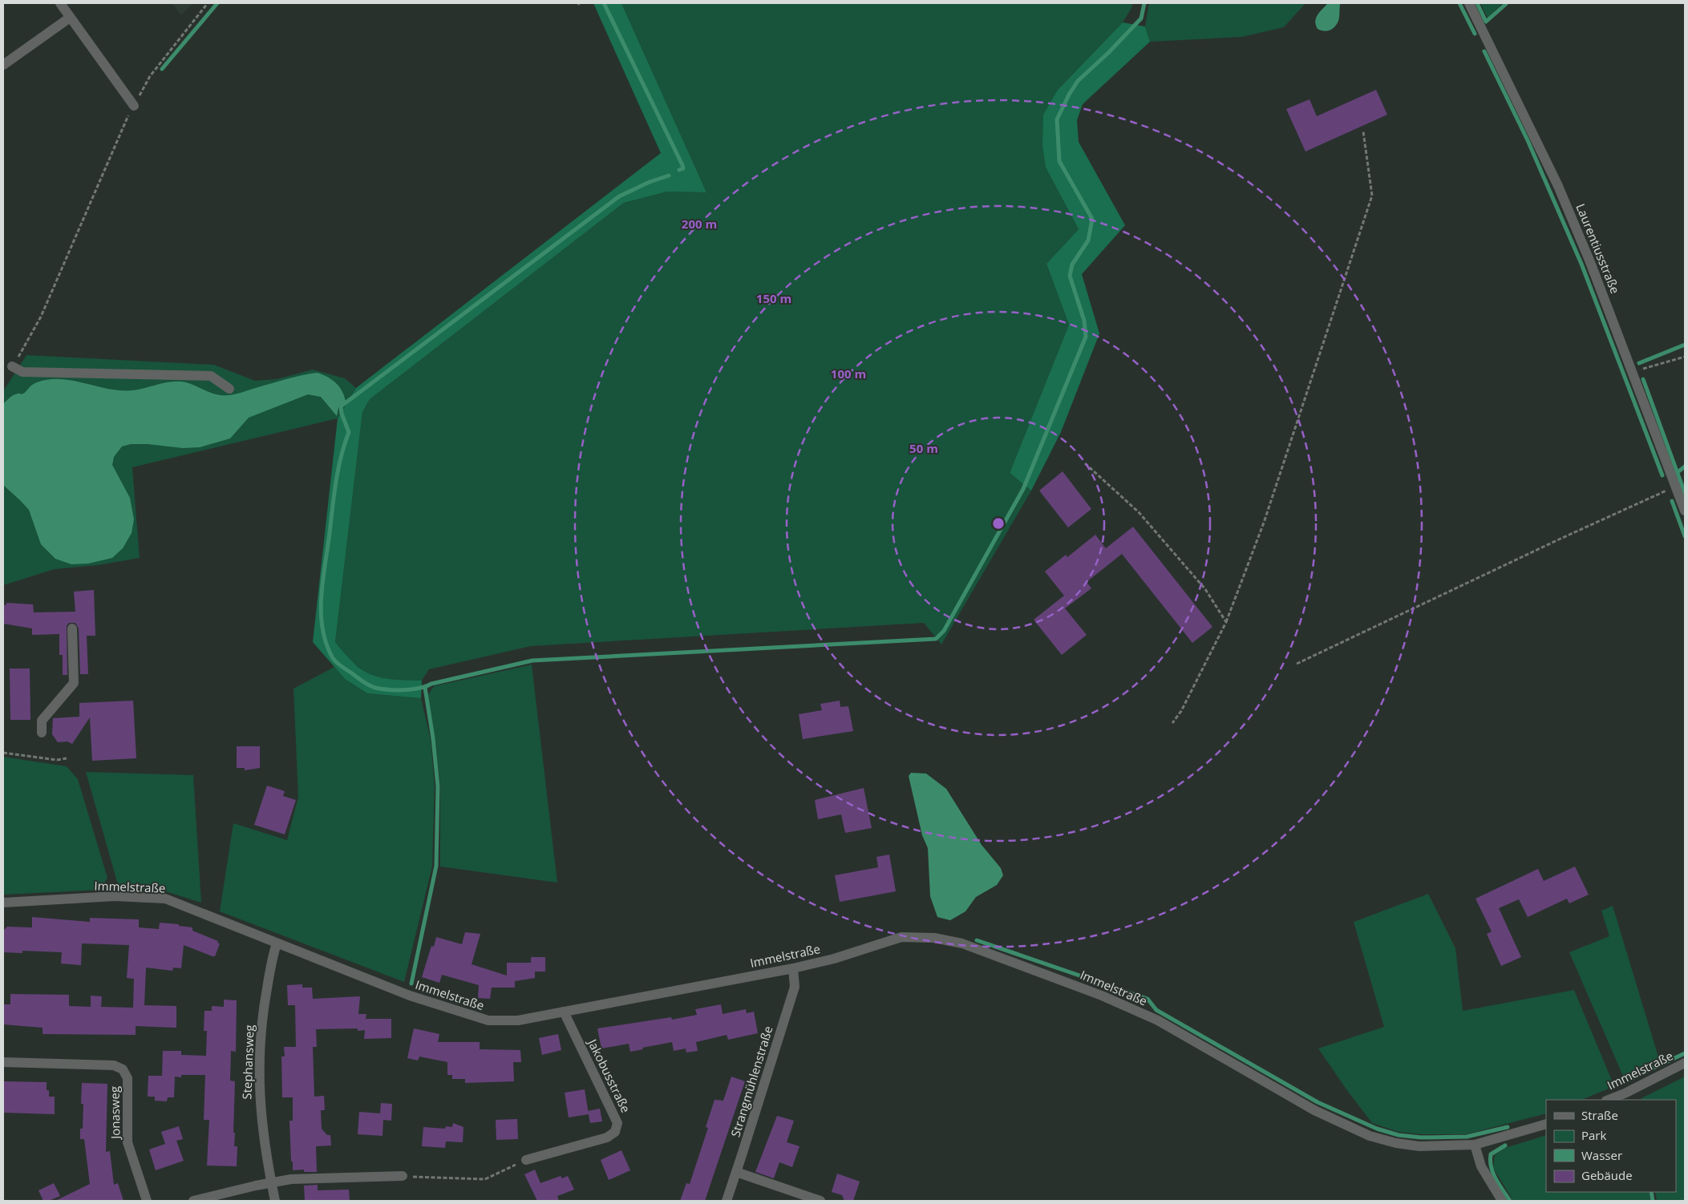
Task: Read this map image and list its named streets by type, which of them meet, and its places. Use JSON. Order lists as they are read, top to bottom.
{
  "streets": {
    "street": [
      "Laurentiusstraße",
      "Immelstraße",
      "Stephansweg",
      "Jakobusstraße",
      "Strangmühlenstraße",
      "Jonasweg"
    ]
  },
  "crossings": [
    ["Immelstraße", "Stephansweg"],
    ["Immelstraße", "Jakobusstraße"],
    ["Immelstraße", "Strangmühlenstraße"]
  ],
  "legend": [
    "Straße",
    "Park",
    "Wasser",
    "Gebäude"
  ],
  "rings": [
    "200 m",
    "150 m",
    "100 m",
    "50 m"
  ]
}
